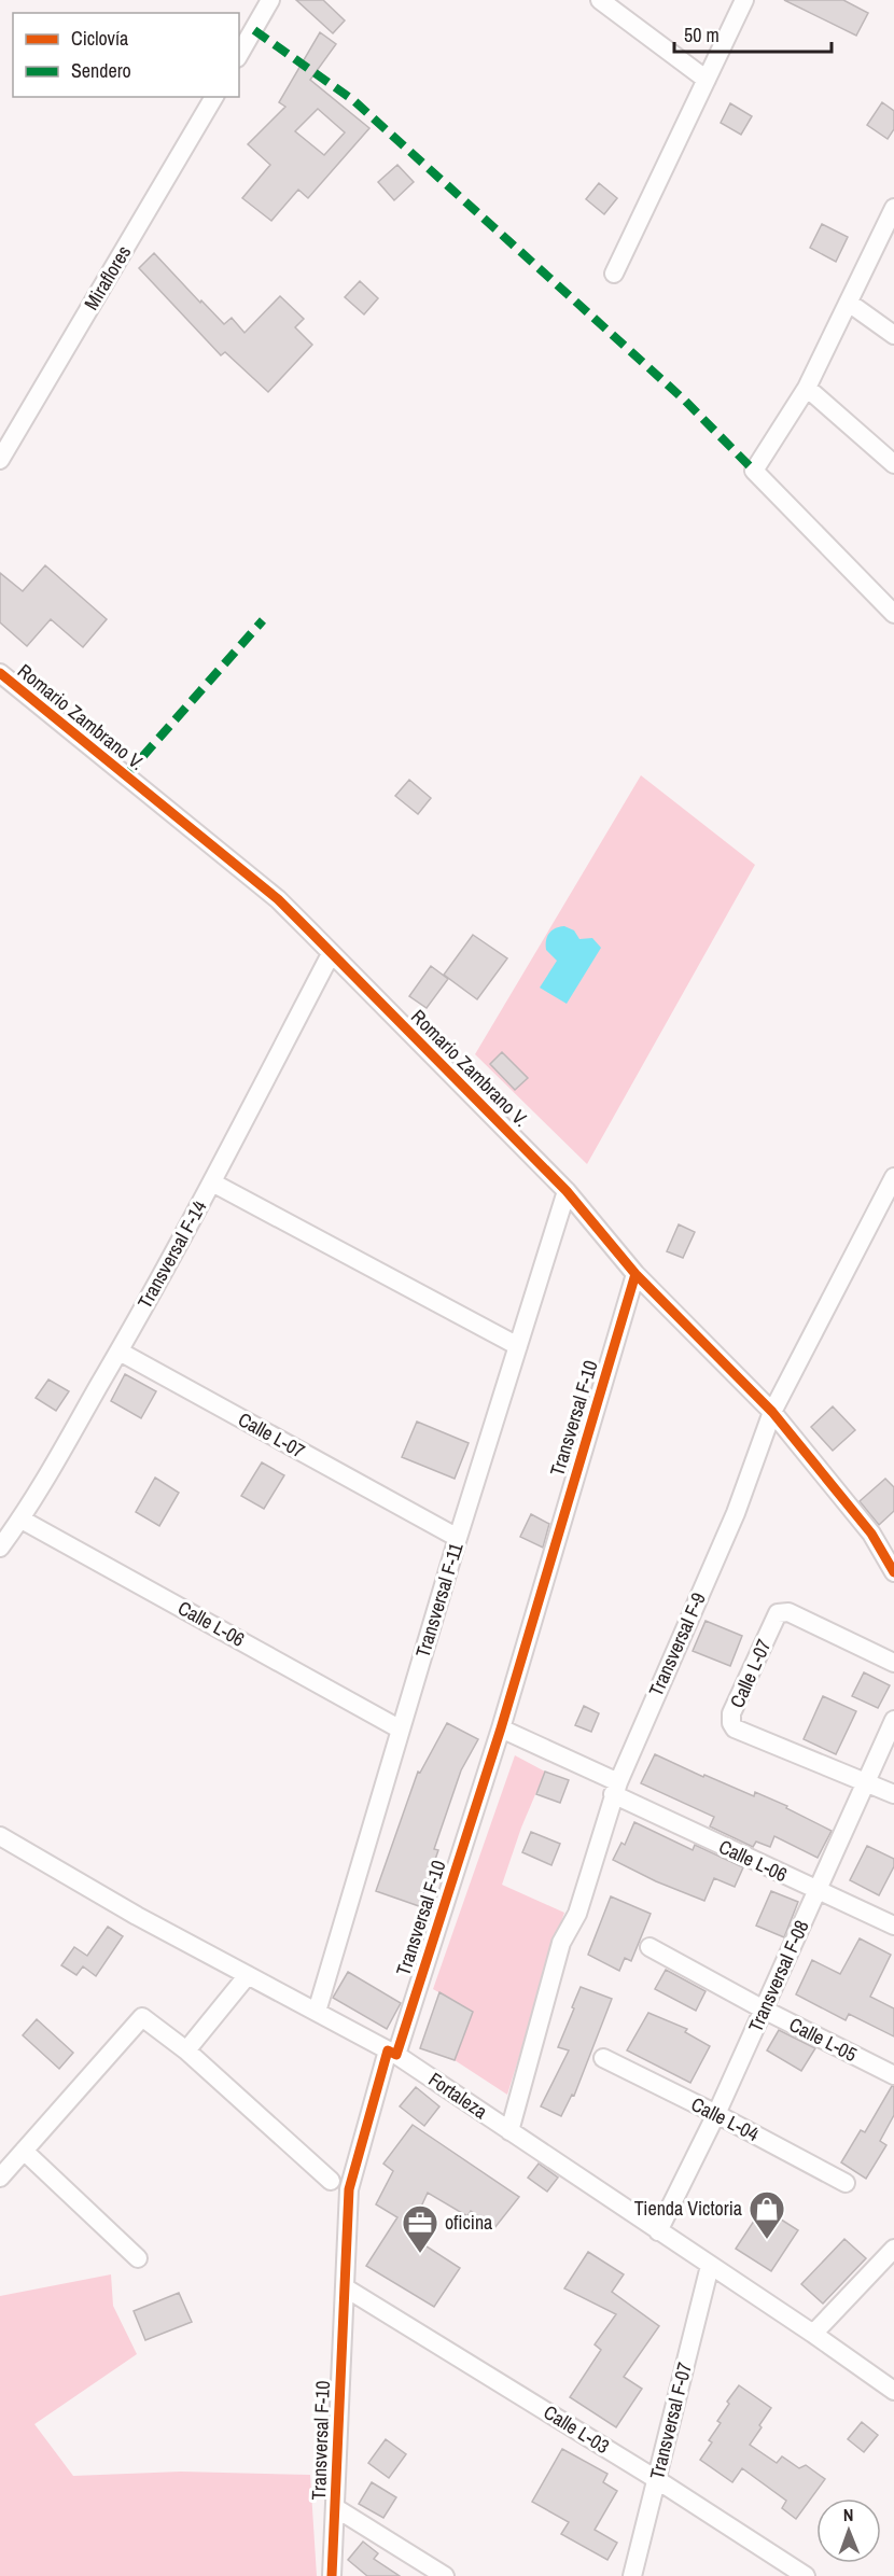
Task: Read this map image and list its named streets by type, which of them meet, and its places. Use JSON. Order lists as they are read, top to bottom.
{
  "streets": {
    "street": [
      "Miraflores",
      "Romario Zambrano V.",
      "Transversal F-14",
      "Transversal F-10",
      "Calle L-07",
      "Transversal F-11",
      "Calle L-06",
      "Transversal F-9",
      "Transversal F-08",
      "Calle L-05",
      "Fortaleza",
      "Calle L-04",
      "Transversal F-07",
      "Calle L-03"
    ]
  },
  "crossings": [
    ["Romario Zambrano V.", "Transversal F-14"],
    ["Romario Zambrano V.", "Transversal F-10"],
    ["Romario Zambrano V.", "Transversal F-11"],
    ["Romario Zambrano V.", "Transversal F-9"],
    ["Transversal F-14", "Calle L-07"],
    ["Transversal F-14", "Calle L-06"],
    ["Transversal F-10", "Calle L-06"],
    ["Transversal F-10", "Fortaleza"],
    ["Transversal F-10", "Calle L-03"],
    ["Calle L-07", "Transversal F-11"],
    ["Calle L-07", "Transversal F-08"],
    ["Transversal F-11", "Calle L-06"],
    ["Transversal F-11", "Fortaleza"],
    ["Calle L-06", "Transversal F-9"],
    ["Calle L-06", "Transversal F-08"],
    ["Transversal F-9", "Fortaleza"],
    ["Transversal F-08", "Calle L-05"],
    ["Transversal F-08", "Fortaleza"],
    ["Transversal F-08", "Calle L-04"],
    ["Fortaleza", "Transversal F-07"],
    ["Transversal F-07", "Calle L-03"]
  ],
  "places": {
    "shop": ["Tienda Victoria"],
    "office": ["oficina"]
  },
  "legend": ["Ciclovía", "Sendero"],
  "scale_bar": "50 m",
  "north": "top"
}
